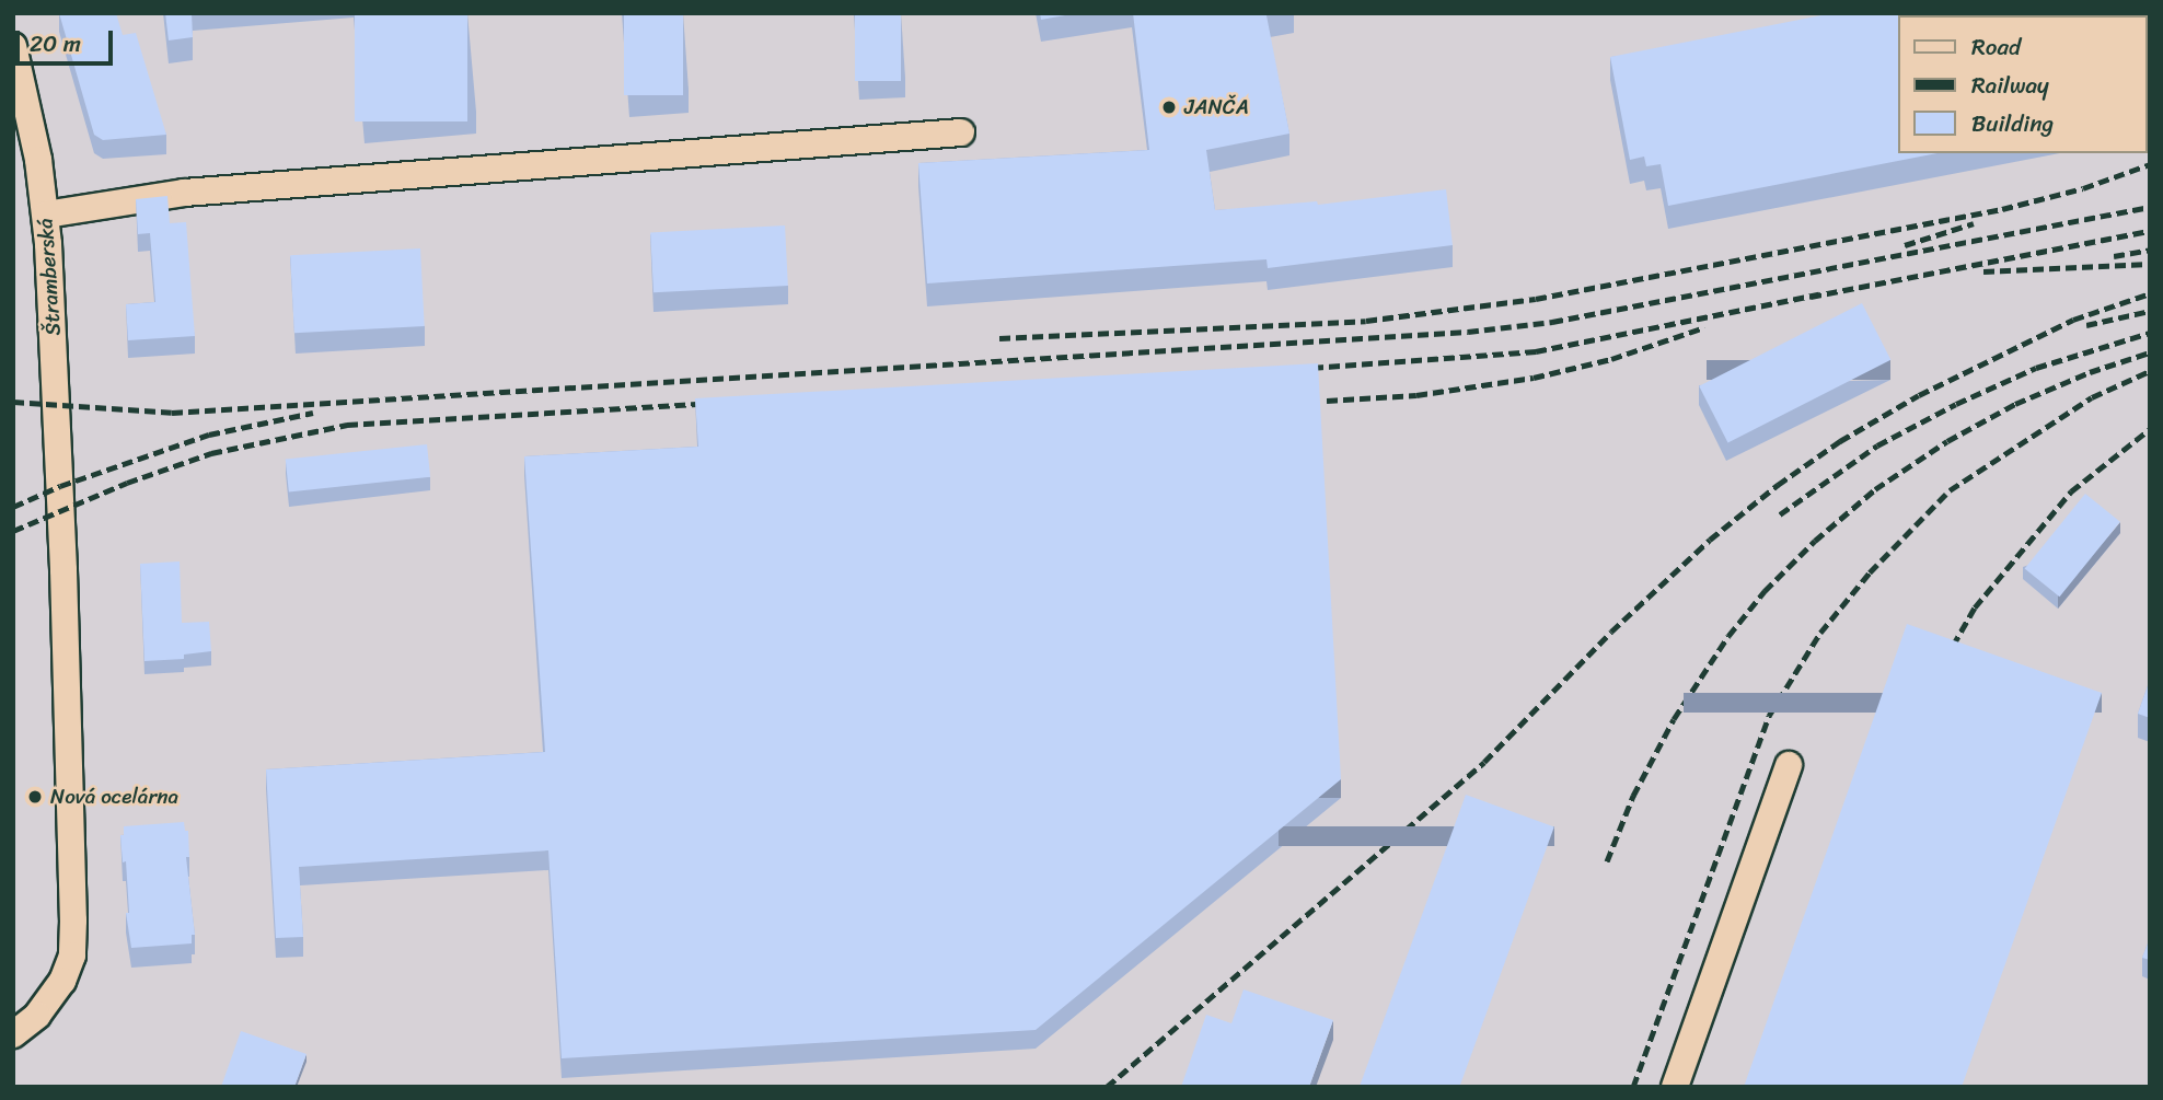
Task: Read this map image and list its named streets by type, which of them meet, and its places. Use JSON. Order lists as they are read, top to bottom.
{
  "streets": {
    "street": ["Štramberská"]
  },
  "places": ["JANČA", "Nová ocelárna"],
  "legend": ["Road", "Railway", "Building"],
  "scale_bar": "20 m"
}
